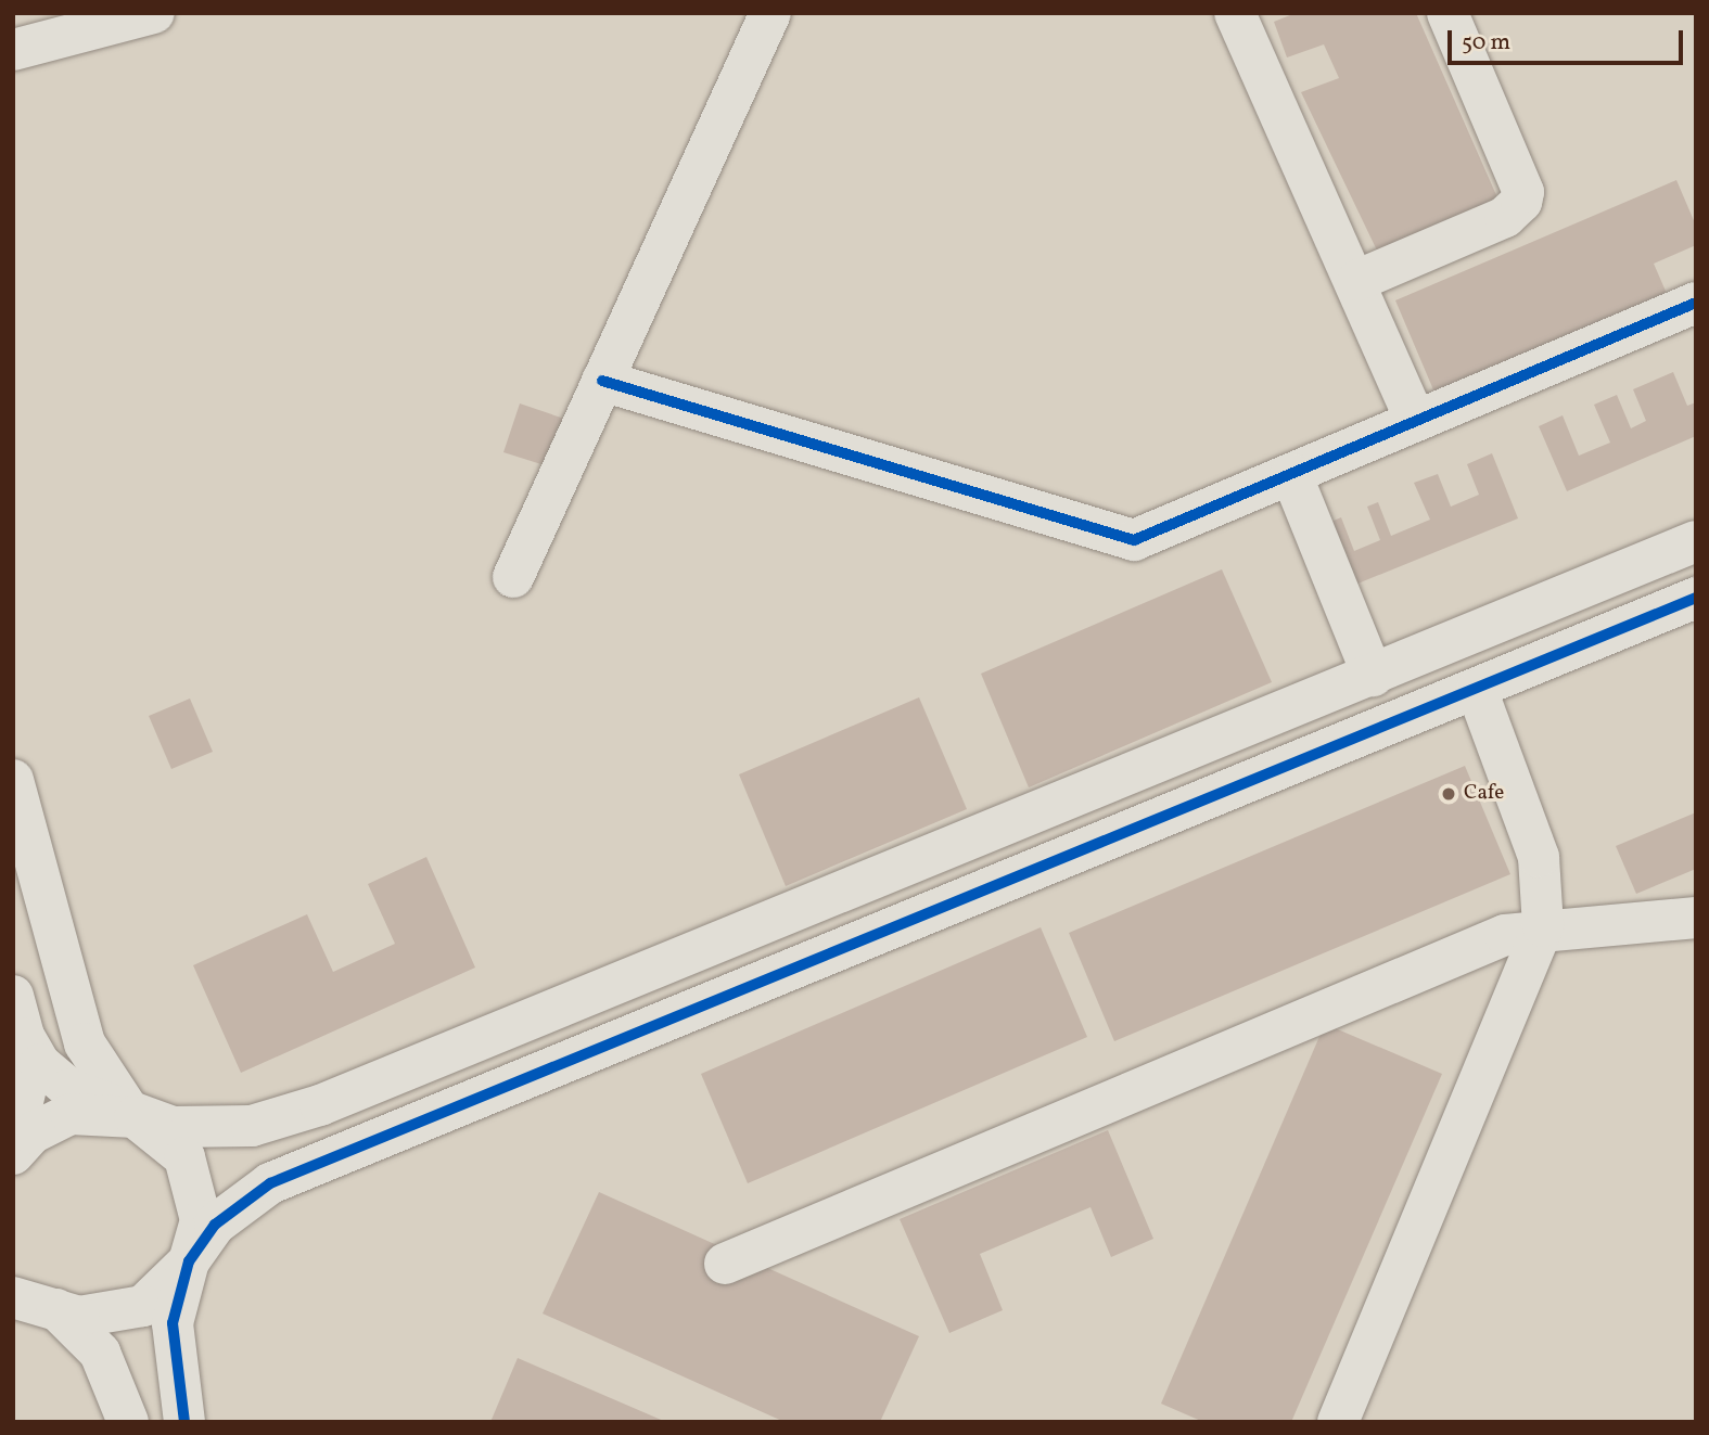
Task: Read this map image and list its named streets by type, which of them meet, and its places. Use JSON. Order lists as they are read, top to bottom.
{
  "places": ["Cafe"],
  "scale_bar": "50 m"
}
